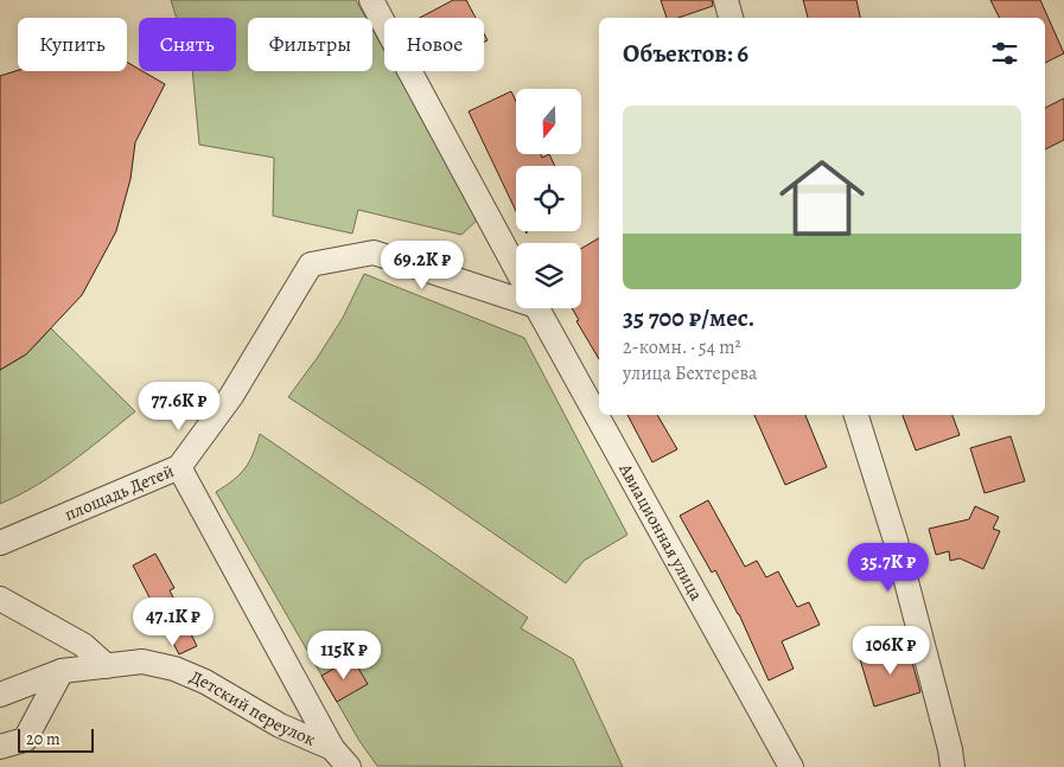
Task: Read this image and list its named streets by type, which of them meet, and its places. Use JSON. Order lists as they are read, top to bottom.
{
  "streets": {
    "street": ["площадь Детей", "Авиационная улица", "Детский переулок"]
  },
  "scale_bar": "20 m",
  "north": "bottom",
  "page": {
    "chip": [
      "Купить",
      "Снять",
      "Фильтры",
      "Новое"
    ],
    "heading": "Объектов: 6",
    "list": [
      {
        "name": "35 700 ₽/мес.",
        "note": "2-комн. · 54 m² · улица Бехтерева"
      }
    ],
    "price": [
      "69.2K ₽",
      "77.6K ₽",
      "35.7K ₽",
      "47.1K ₽",
      "106K ₽",
      "115K ₽"
    ],
    "scale": "20 m"
  }
}
